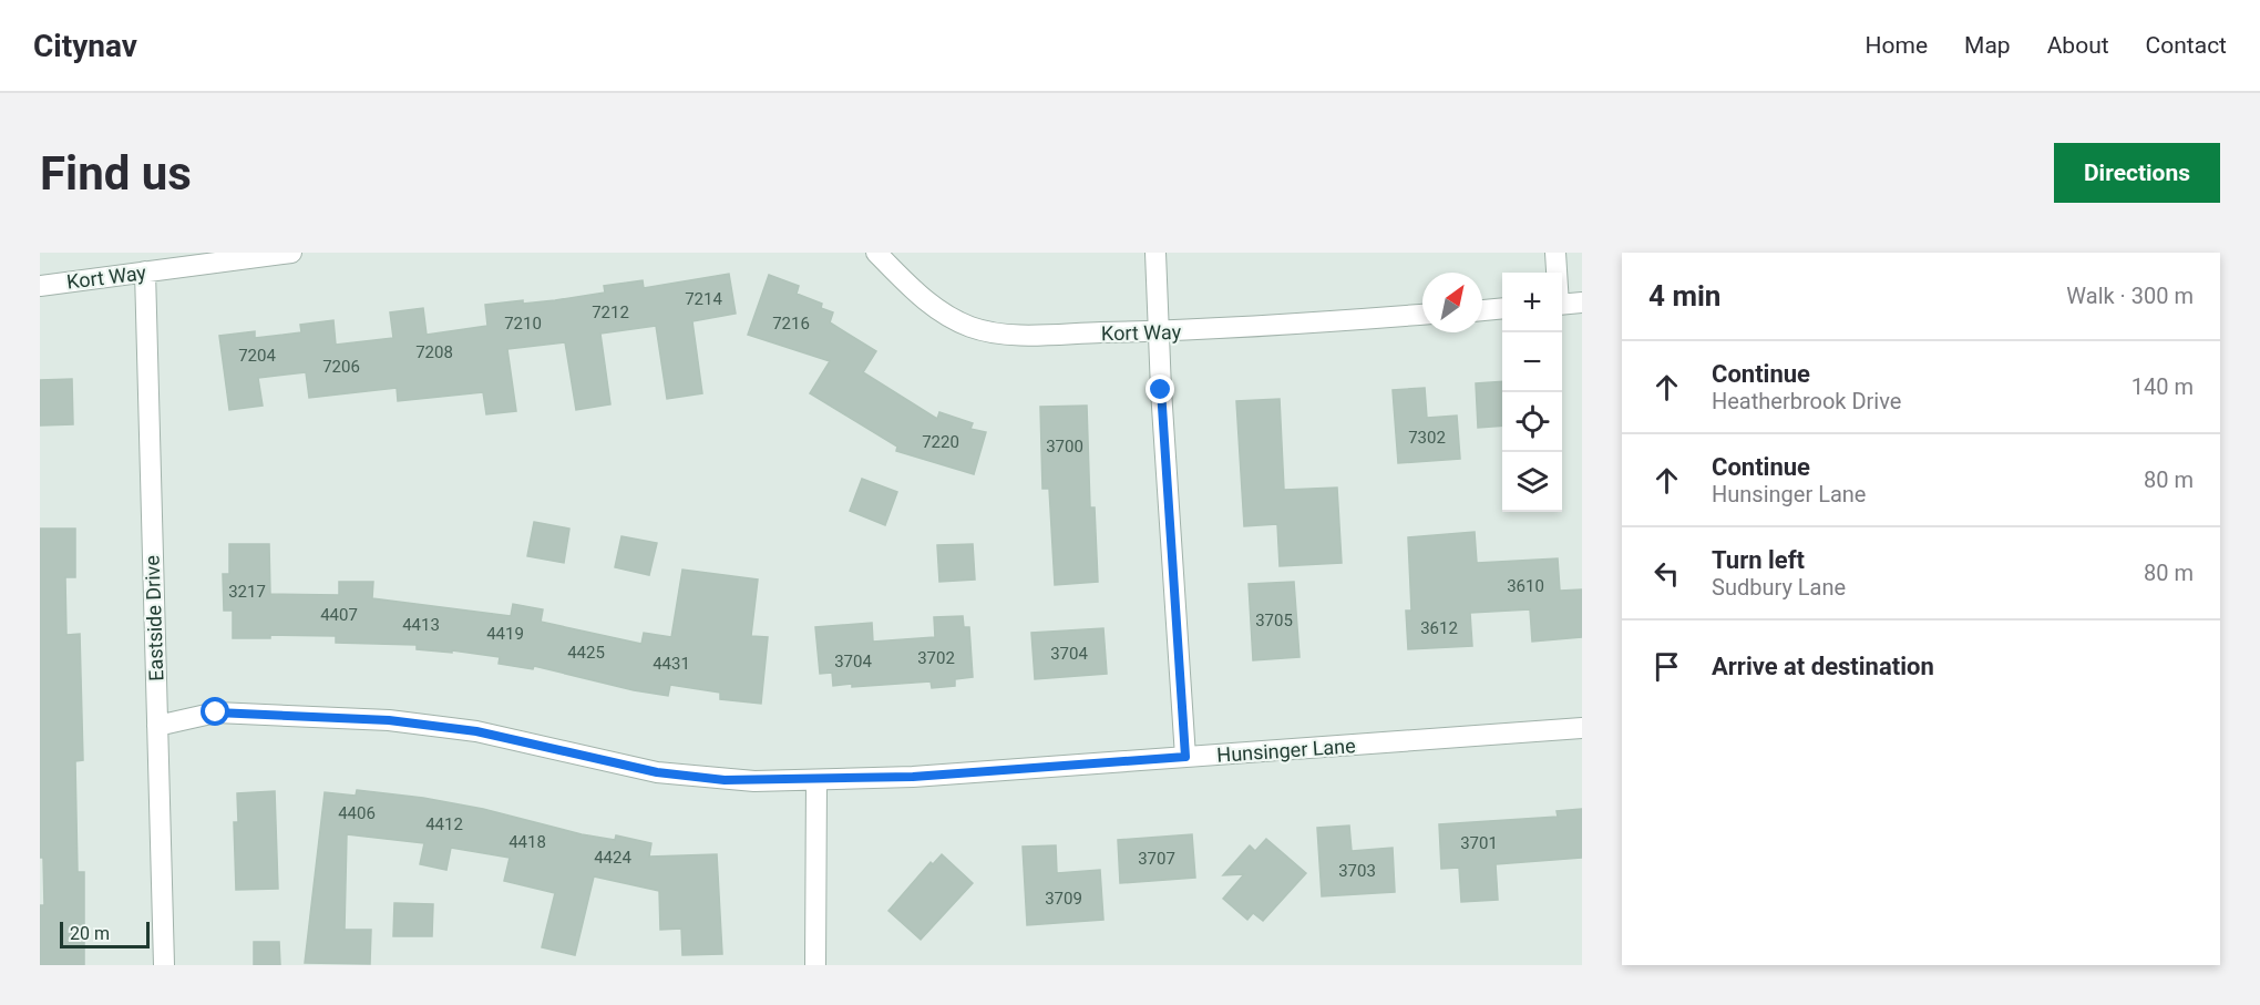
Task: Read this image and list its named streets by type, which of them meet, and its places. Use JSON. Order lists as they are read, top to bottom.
{
  "streets": {
    "street": ["Kort Way", "Eastside Drive", "Hunsinger Lane"]
  },
  "crossings": [
    ["Kort Way", "Eastside Drive"],
    ["Eastside Drive", "Hunsinger Lane"]
  ],
  "house_numbers": [
    "7214",
    "7212",
    "7210",
    "7216",
    "7208",
    "7204",
    "7206",
    "7302",
    "7220",
    "3700",
    "3610",
    "3217",
    "4407",
    "3705",
    "4413",
    "3612",
    "4419",
    "4425",
    "3704",
    "3702",
    "3704",
    "4431",
    "4406",
    "4412",
    "4418",
    "3701",
    "4424",
    "3707",
    "3703",
    "3709"
  ],
  "scale_bar": "20 m",
  "north": "top right",
  "page": {
    "header": "Citynav",
    "nav": [
      "Home",
      "Map",
      "About",
      "Contact"
    ],
    "buttons": "Directions",
    "title": "Find us",
    "heading": ["4 min", "Walk · 300 m"],
    "map_buttons": ["+", "−"],
    "list": [
      ["Continue", "Heatherbrook Drive", "140 m"],
      ["Continue", "Hunsinger Lane", "80 m"],
      ["Turn left", "Sudbury Lane", "80 m"],
      "Arrive at destination"
    ],
    "scale": "20 m"
  }
}
